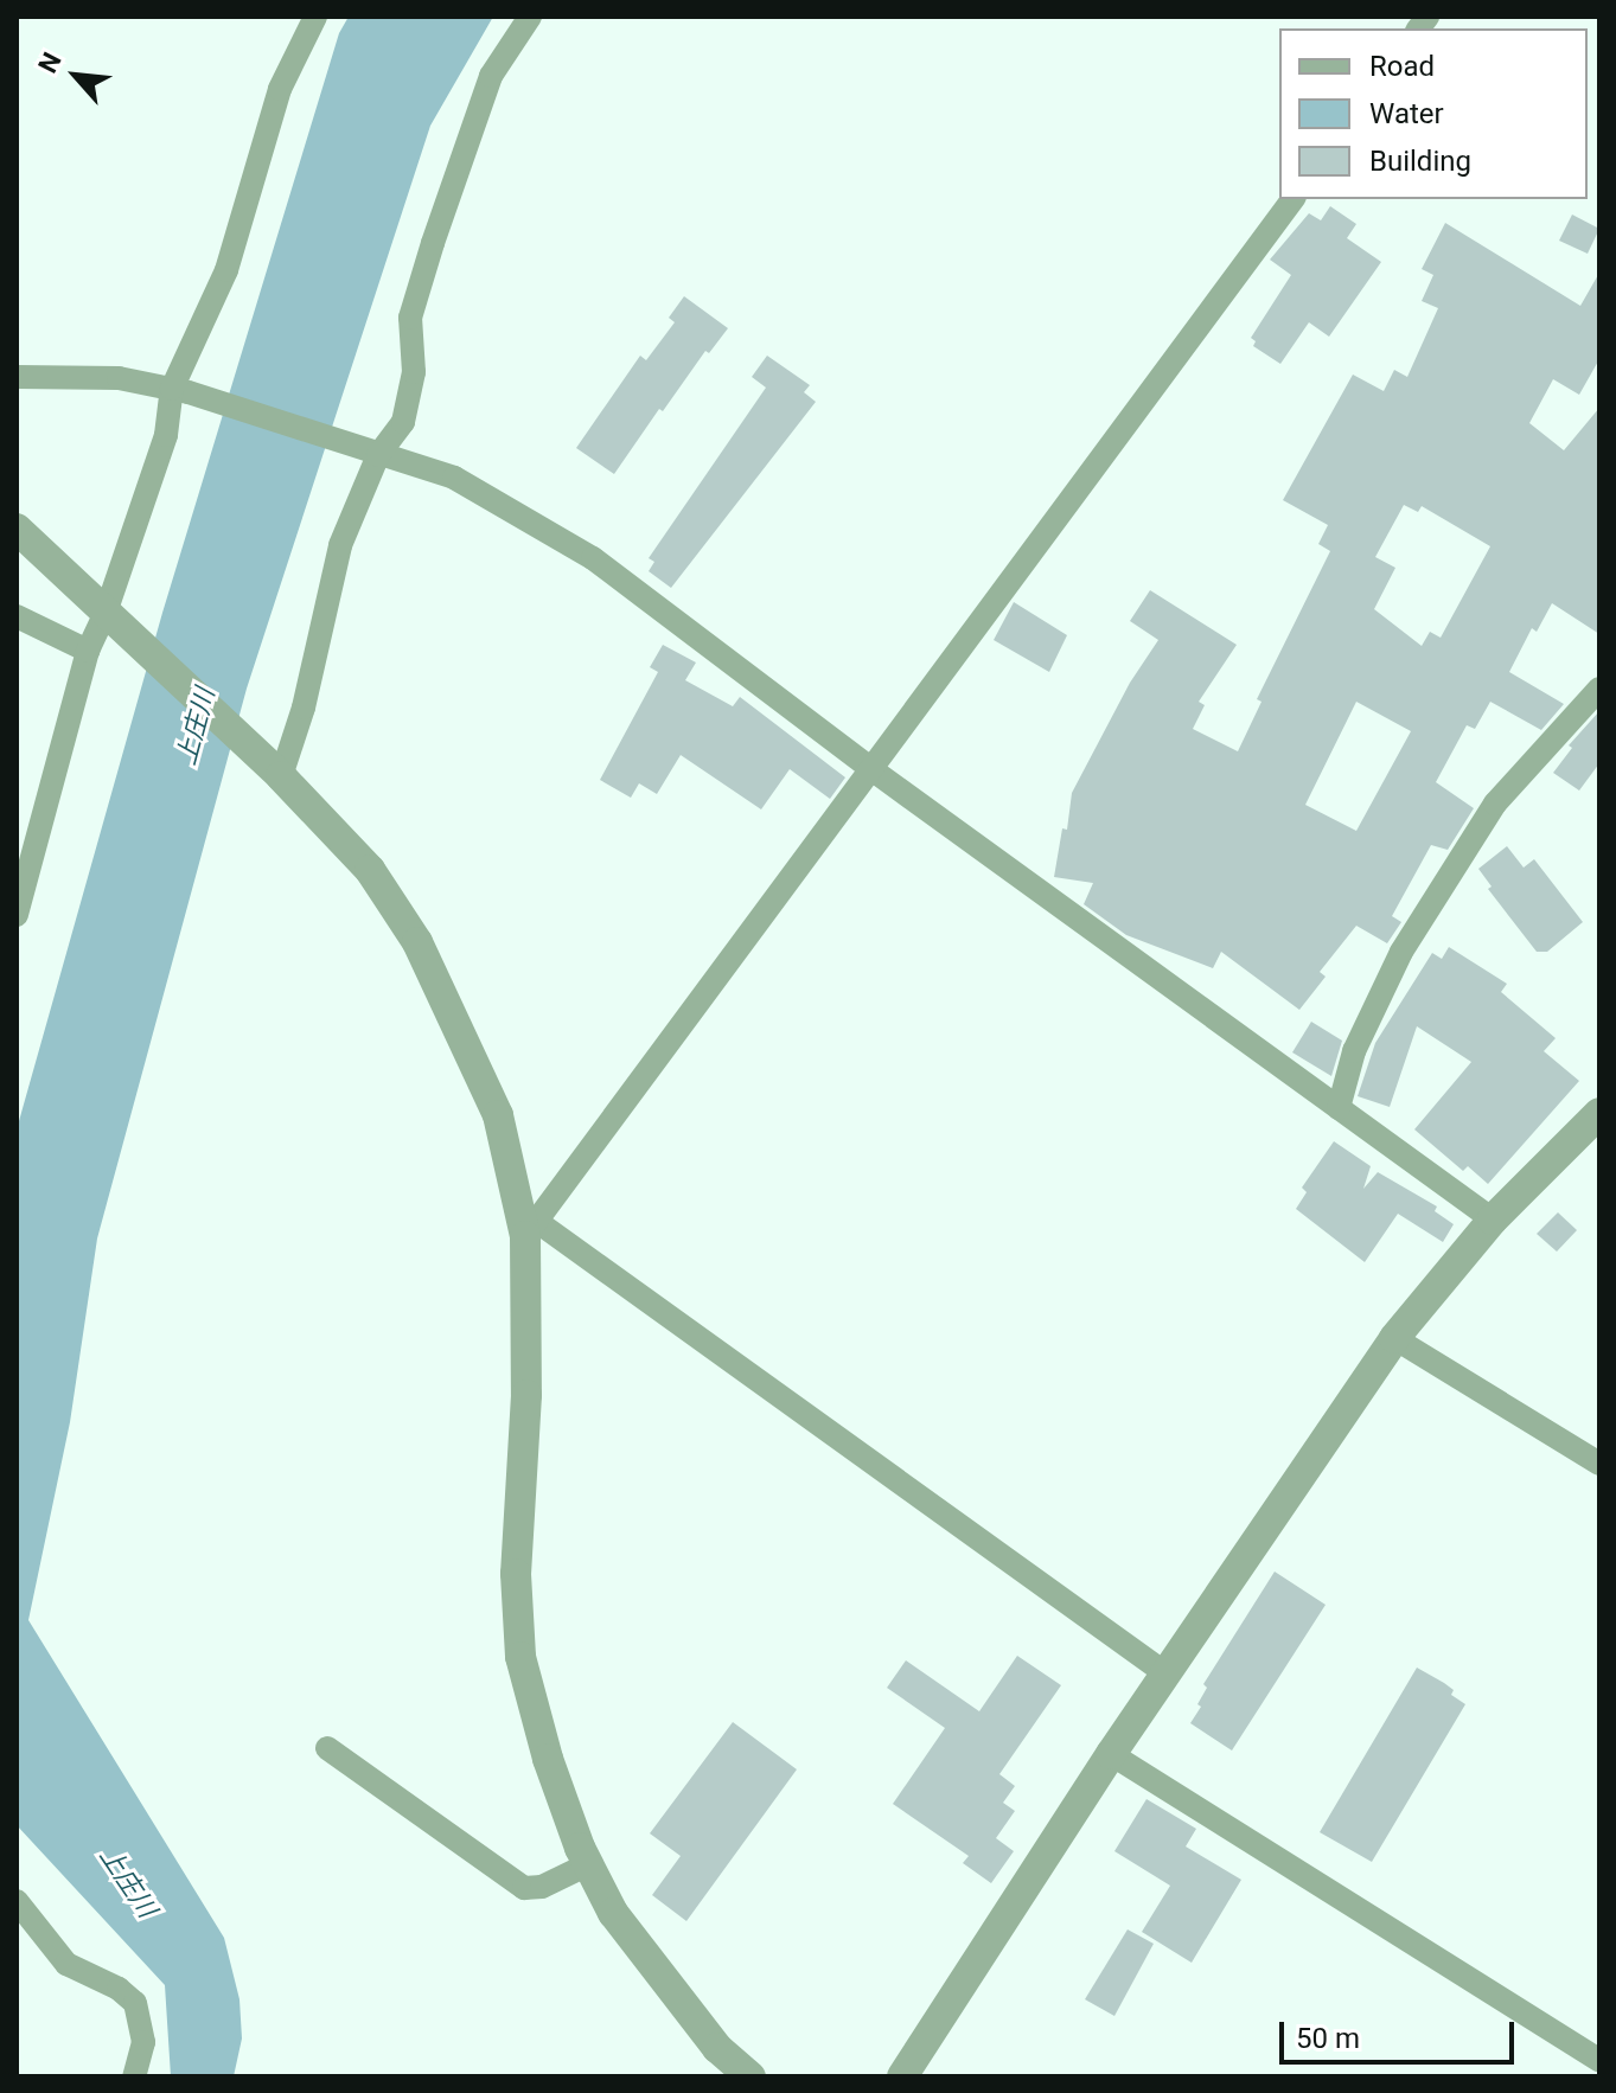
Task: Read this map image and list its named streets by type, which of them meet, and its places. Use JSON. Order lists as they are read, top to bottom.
{
  "water": ["上庄川"],
  "legend": ["Road", "Water", "Building"],
  "scale_bar": "50 m",
  "north": "top left"
}
